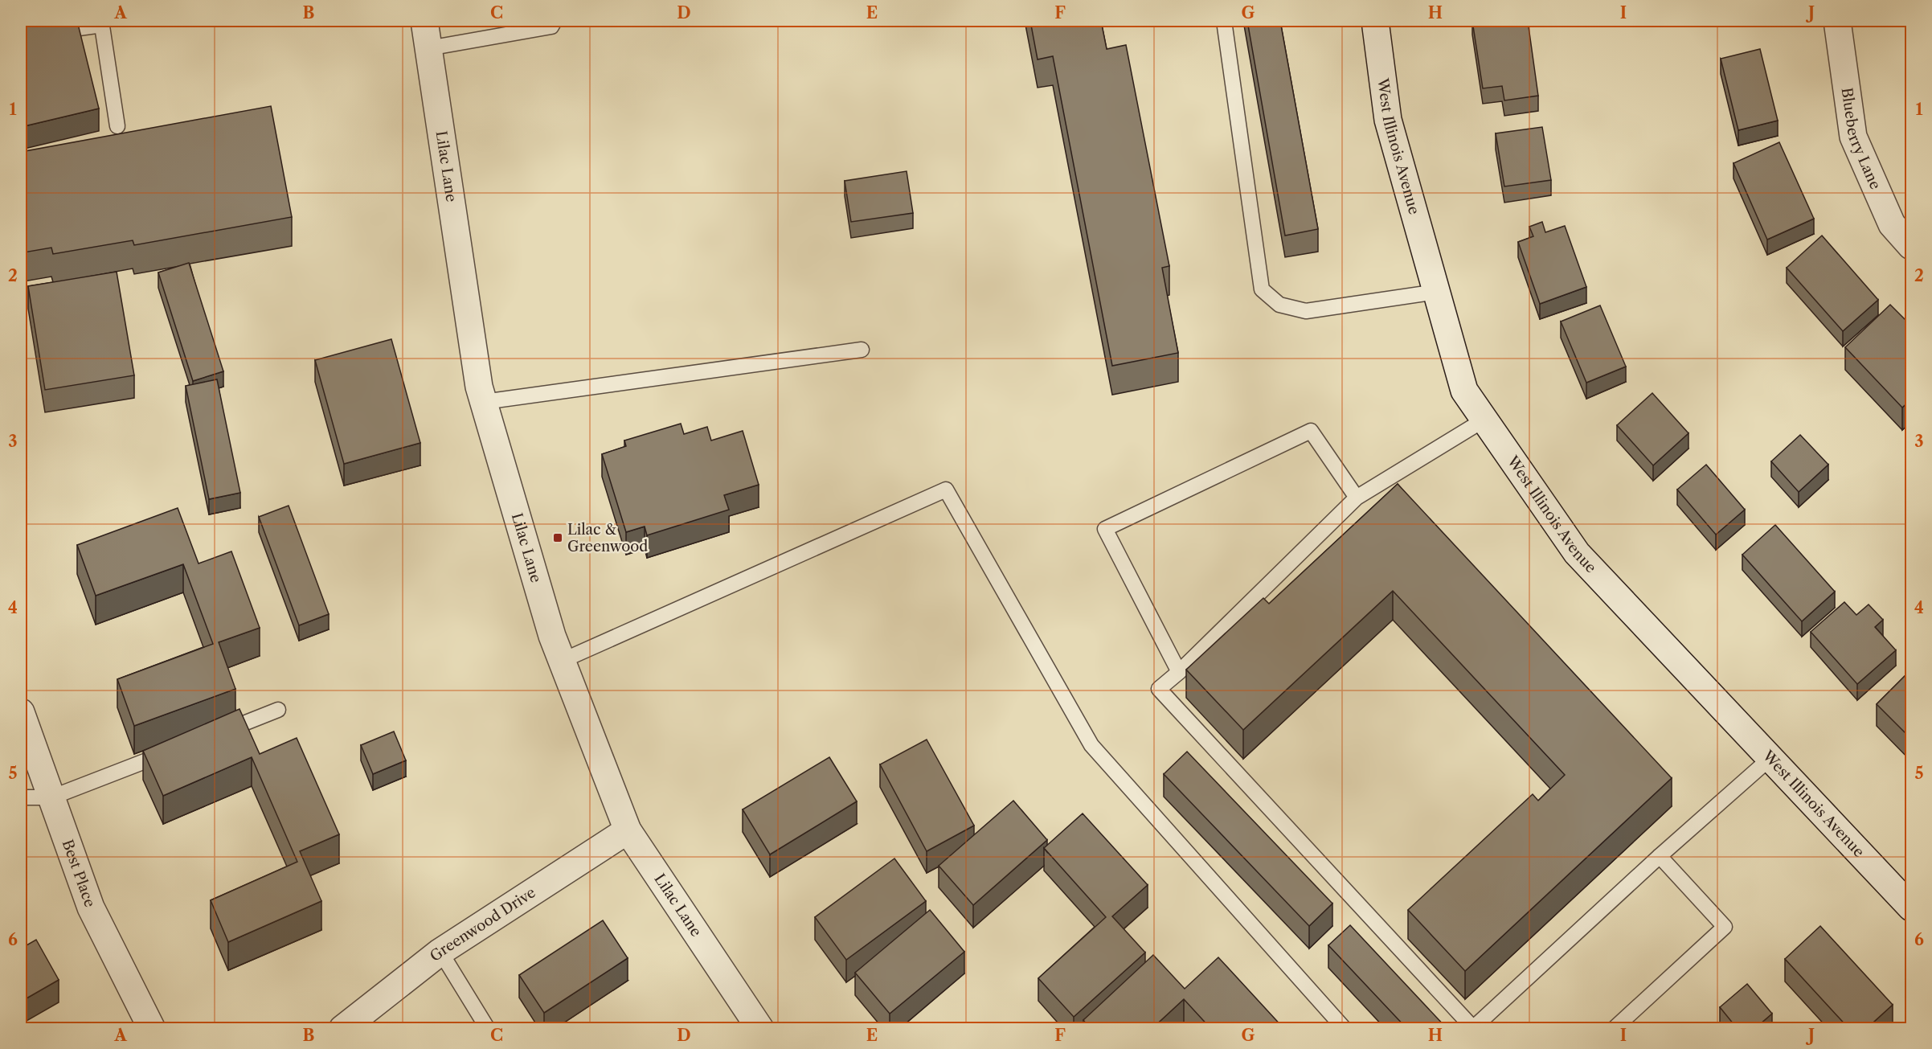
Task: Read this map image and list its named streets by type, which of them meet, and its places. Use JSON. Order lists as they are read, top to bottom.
{
  "streets": {
    "street": [
      "Blueberry Lane",
      "West Illinois Avenue",
      "Lilac Lane",
      "Best Place",
      "Greenwood Drive"
    ]
  },
  "crossings": [
    ["Lilac Lane", "Greenwood Drive"]
  ],
  "places": {
    "transit": ["Lilac & Greenwood"]
  },
  "grid": {
    "columns": [
      "A",
      "B",
      "C",
      "D",
      "E",
      "F",
      "G",
      "H",
      "I",
      "J"
    ],
    "rows": [
      "1",
      "2",
      "3",
      "4",
      "5",
      "6"
    ]
  }
}
